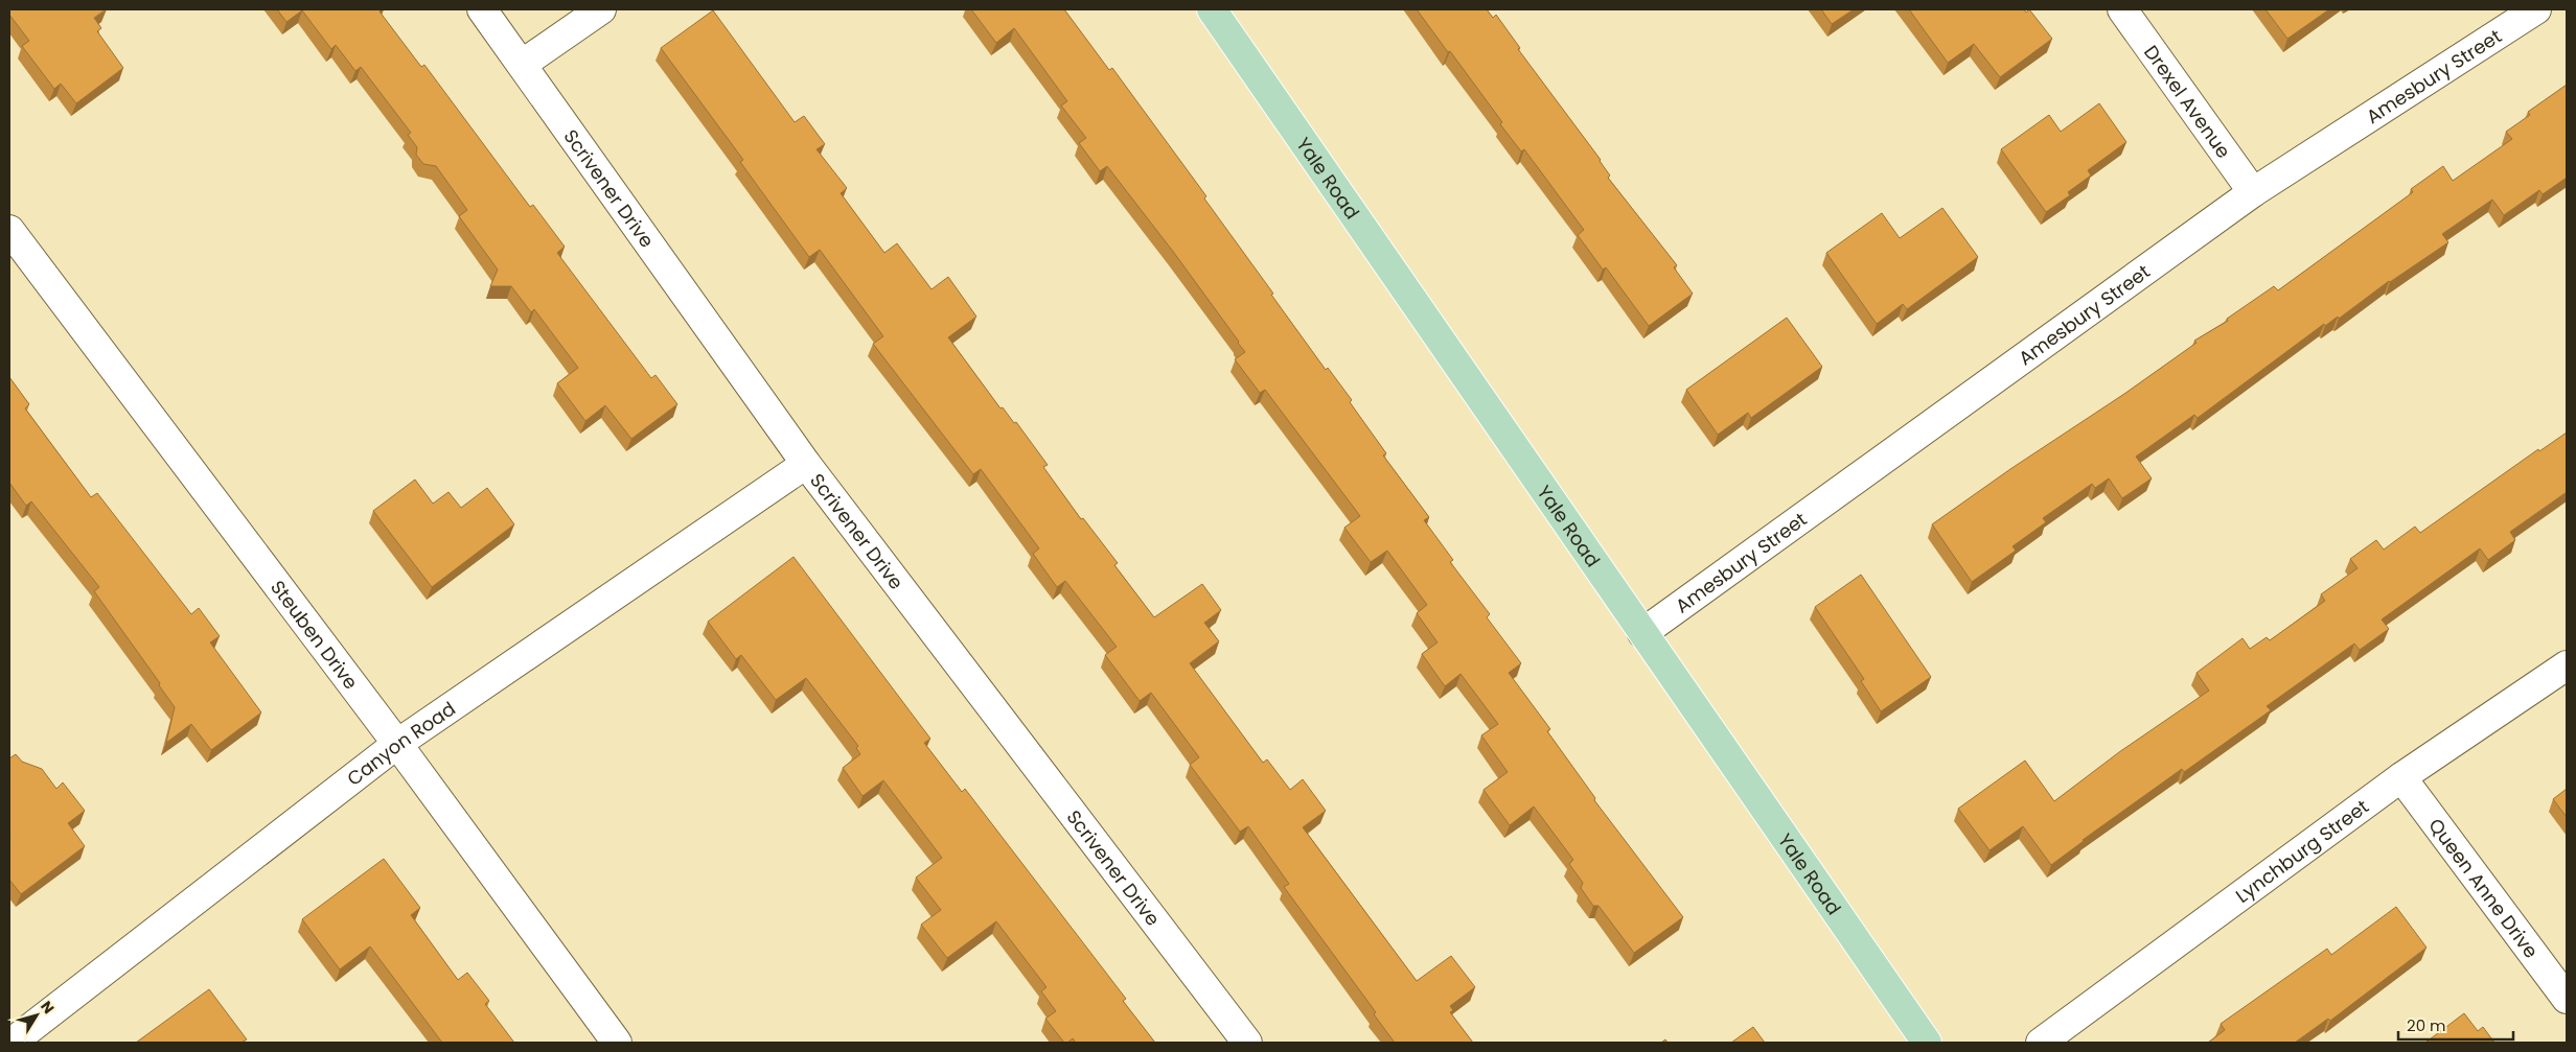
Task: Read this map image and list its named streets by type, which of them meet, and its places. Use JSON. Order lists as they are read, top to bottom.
{
  "streets": {
    "main road": ["Yale Road"],
    "street": [
      "Amesbury Street",
      "Drexel Avenue",
      "Scrivener Drive",
      "Steuben Drive",
      "Canyon Road",
      "Lynchburg Street",
      "Queen Anne Drive"
    ]
  },
  "crossings": [
    ["Amesbury Street", "Drexel Avenue"],
    ["Amesbury Street", "Yale Road"],
    ["Scrivener Drive", "Canyon Road"],
    ["Steuben Drive", "Canyon Road"],
    ["Lynchburg Street", "Queen Anne Drive"]
  ],
  "scale_bar": "20 m",
  "north": "top right"
}
